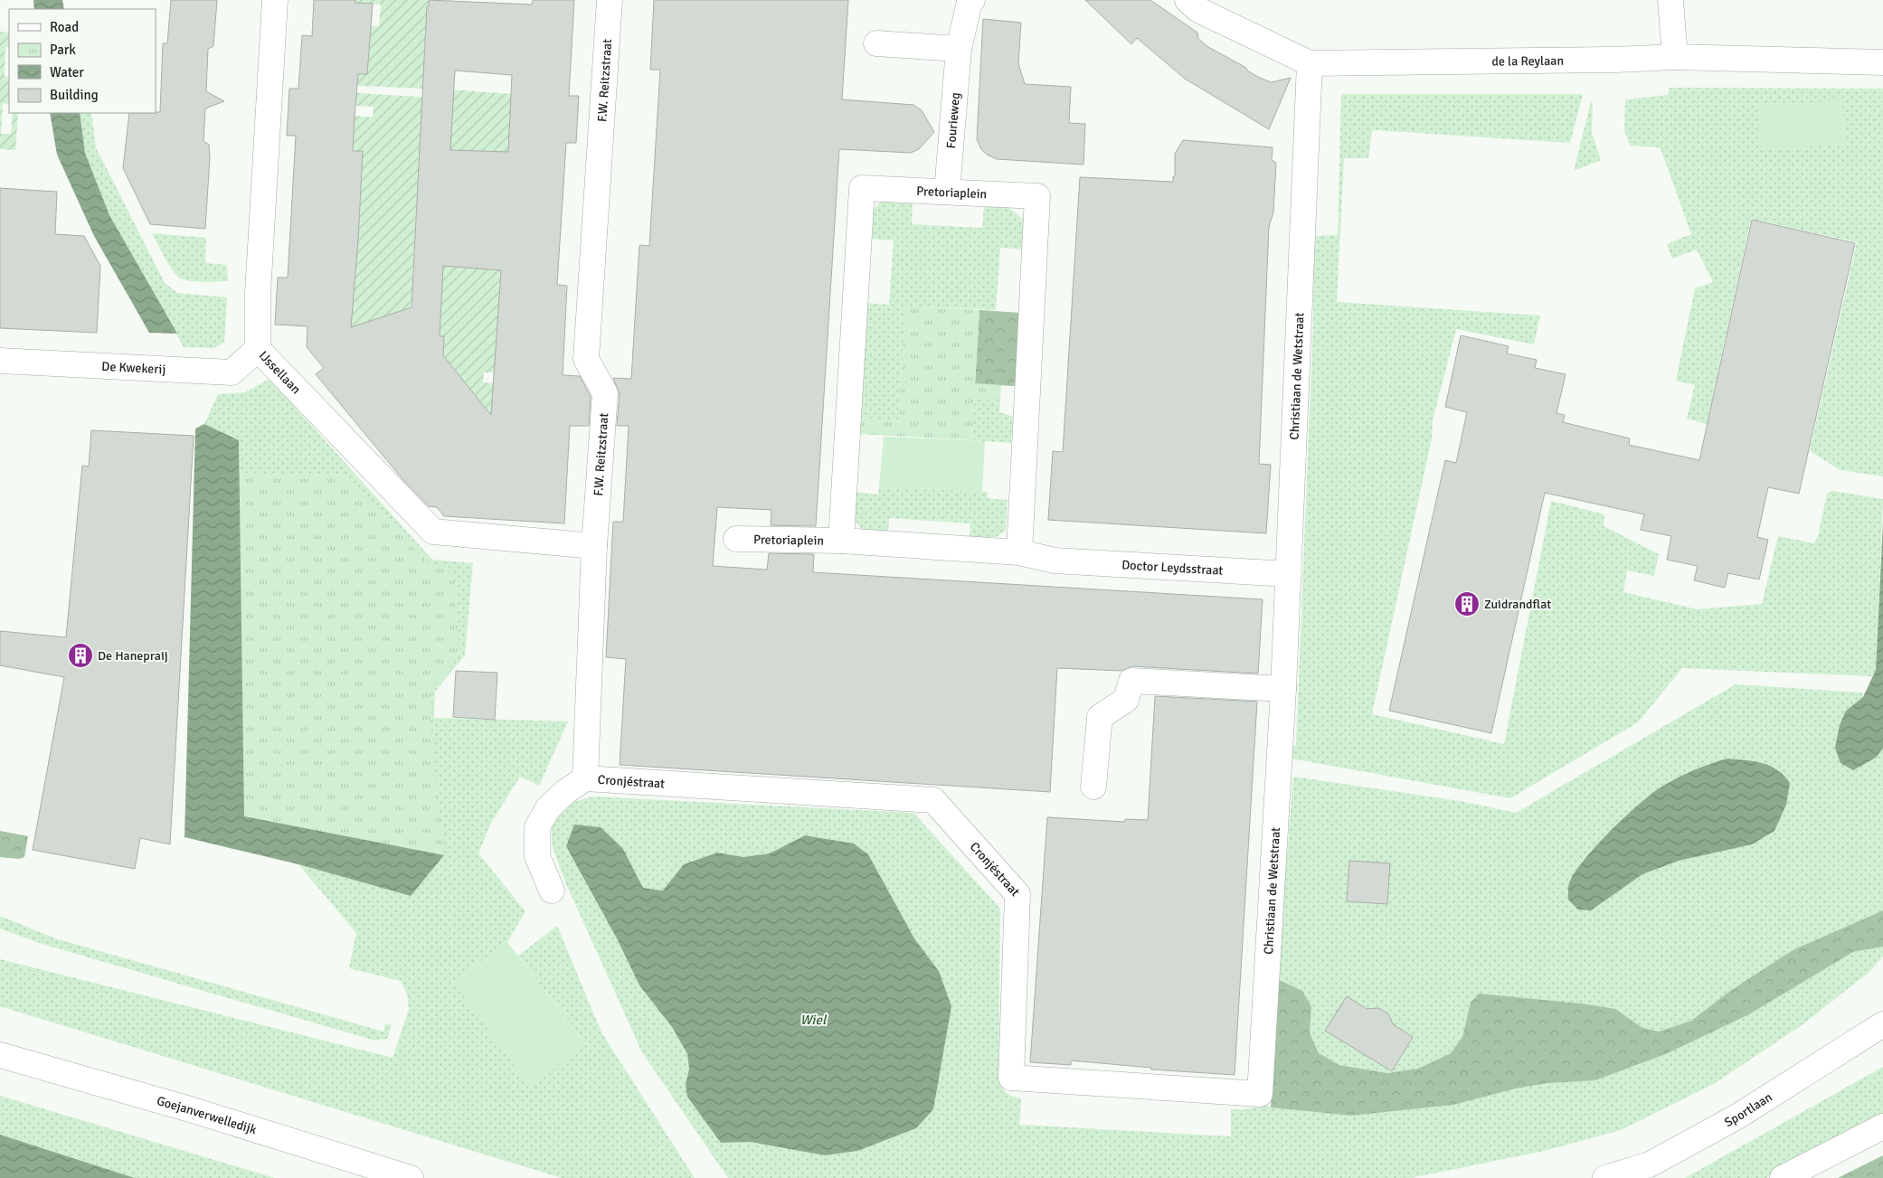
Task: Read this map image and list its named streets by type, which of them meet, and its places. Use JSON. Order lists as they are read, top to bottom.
{
  "streets": {
    "street": [
      "de la Reylaan",
      "F.W. Reitzstraat",
      "Fourieweg",
      "Pretoriaplein",
      "De Kwekerij",
      "IJssellaan",
      "Christiaan de Wetstraat",
      "Doctor Leydsstraat",
      "Cronjéstraat",
      "Sportlaan",
      "Goejanverwelledijk"
    ]
  },
  "crossings": [
    ["de la Reylaan", "Christiaan de Wetstraat"],
    ["F.W. Reitzstraat", "IJssellaan"],
    ["F.W. Reitzstraat", "Cronjéstraat"],
    ["Fourieweg", "Pretoriaplein"],
    ["Pretoriaplein", "Doctor Leydsstraat"],
    ["De Kwekerij", "IJssellaan"],
    ["Christiaan de Wetstraat", "Doctor Leydsstraat"],
    ["Christiaan de Wetstraat", "Cronjéstraat"]
  ],
  "water": ["Wiel"],
  "places": {
    "building": ["Zuidrandflat", "De Hanepraij"]
  },
  "legend": [
    "Road",
    "Park",
    "Water",
    "Building"
  ]
}
